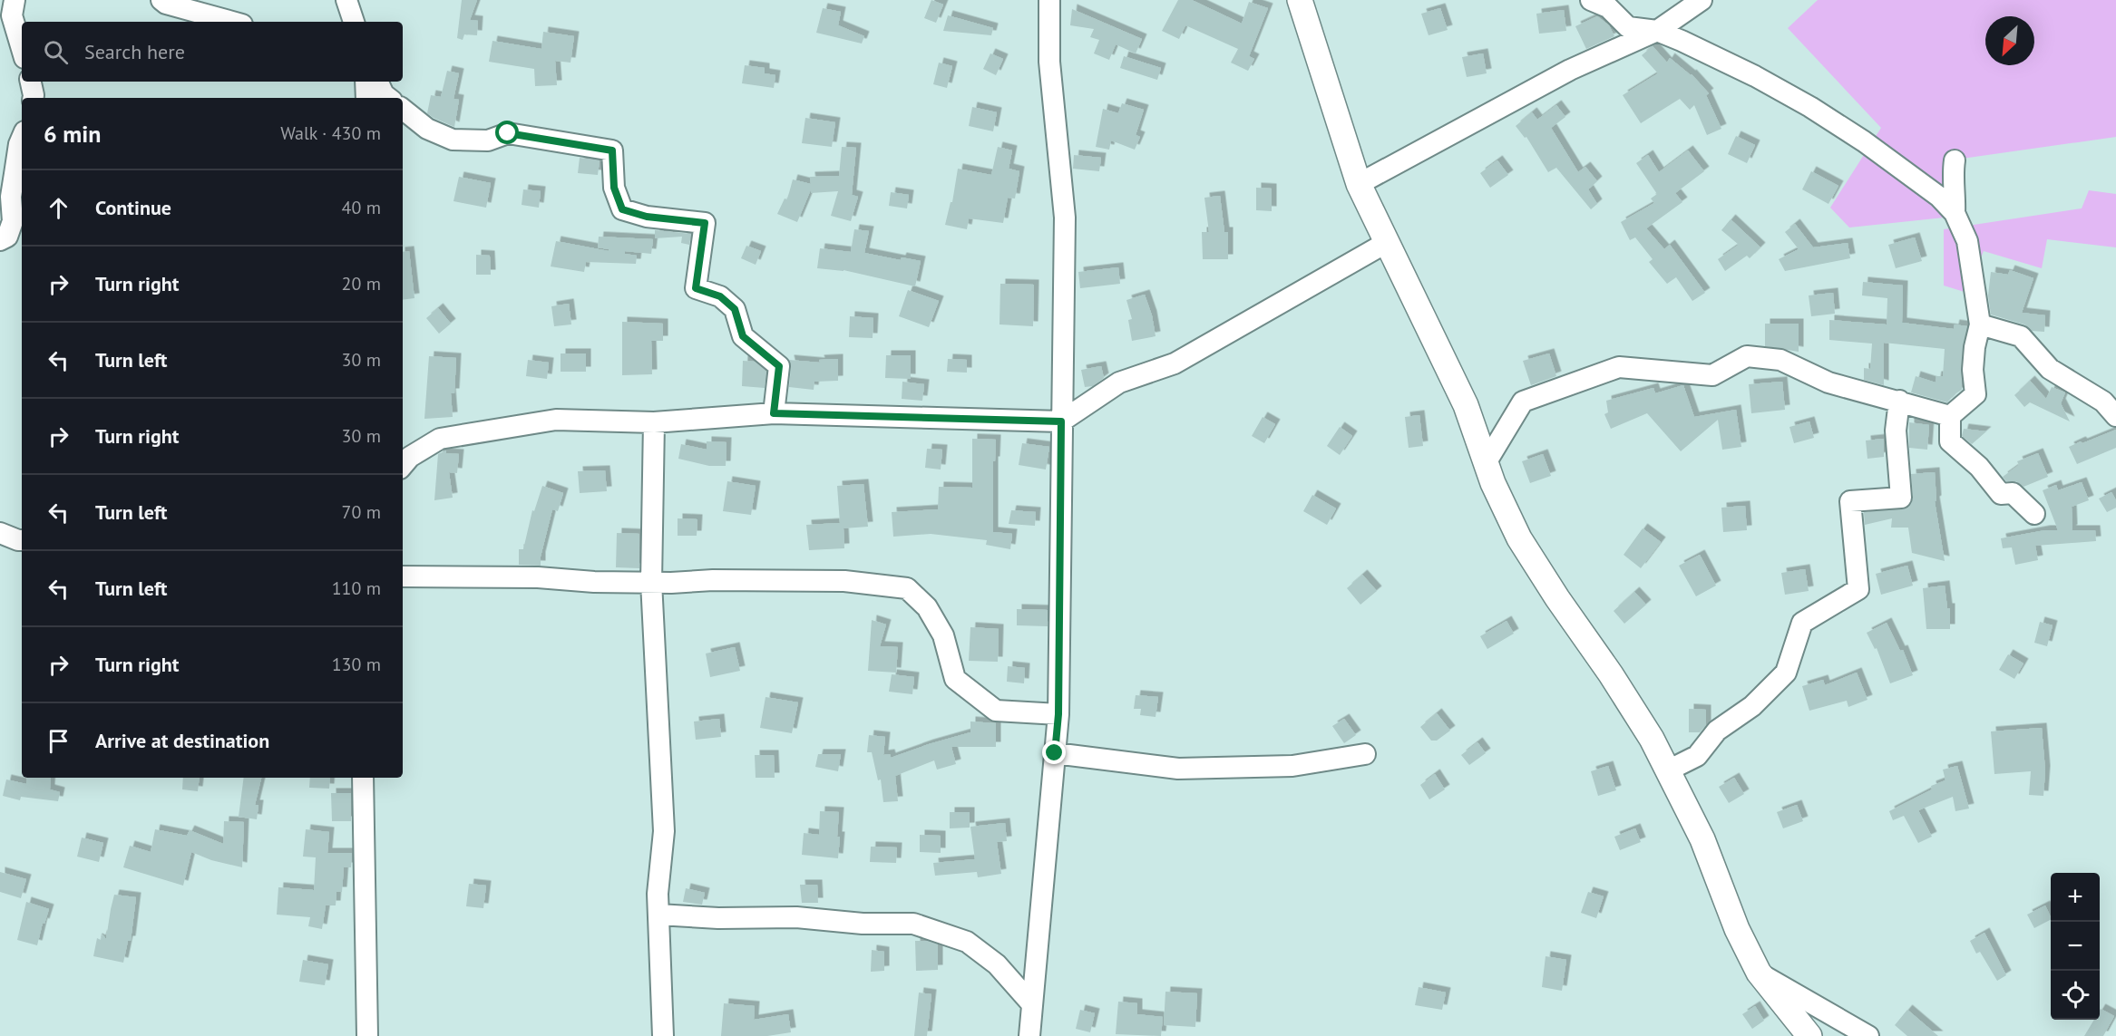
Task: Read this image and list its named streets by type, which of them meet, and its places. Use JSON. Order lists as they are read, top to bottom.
{
  "north": "bottom left",
  "page": {
    "search": "Search here",
    "heading": ["6 min", "Walk · 430 m"],
    "list": [
      ["Continue", "40 m"],
      ["Turn right", "20 m"],
      ["Turn left", "30 m"],
      ["Turn right", "30 m"],
      ["Turn left", "70 m"],
      ["Turn left", "110 m"],
      ["Turn right", "130 m"],
      "Arrive at destination"
    ],
    "map_buttons": ["+", "−"]
  }
}
